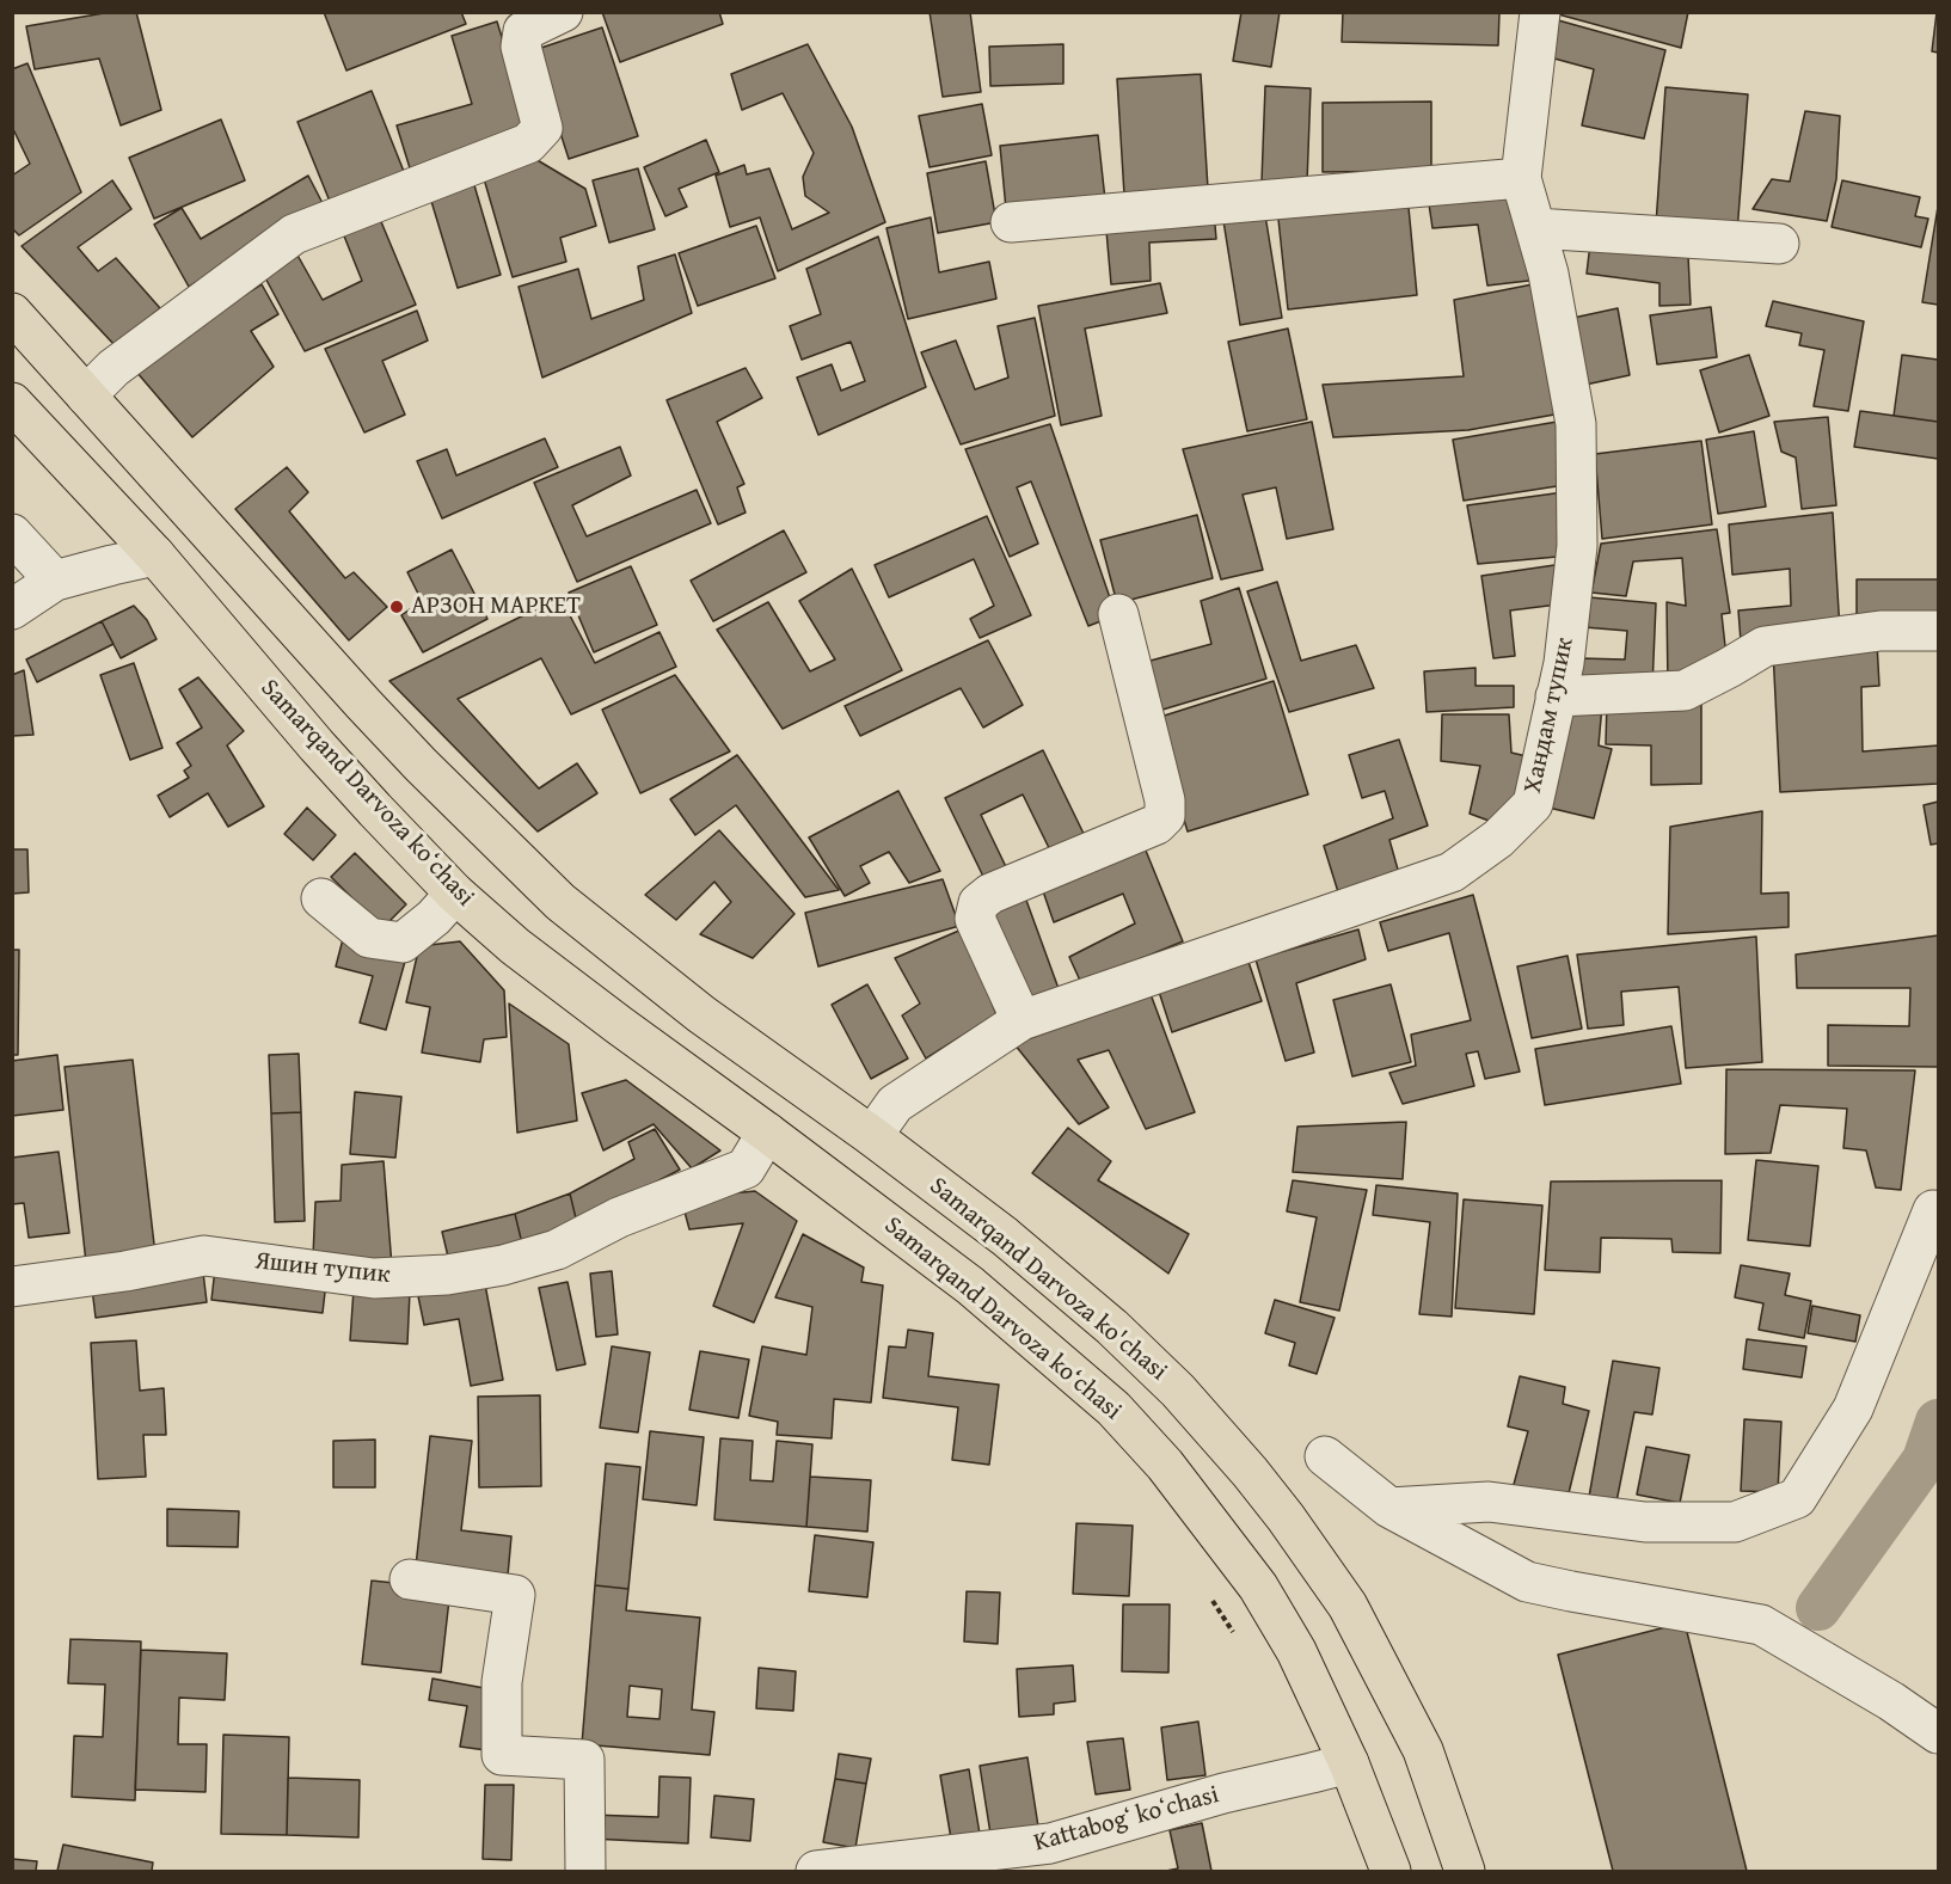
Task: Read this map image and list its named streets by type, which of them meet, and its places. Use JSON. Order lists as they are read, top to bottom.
{
  "streets": {
    "main road": ["Samarqand Darvoza koʻchasi", "Samarqand Darvoza ko'chasi", "Samarqand Darvoza ko‘chasi"],
    "street": ["Хандам тупик", "Яшин тупик", "Kattabogʻ koʻchasi"]
  },
  "crossings": [
    ["Хандам тупик", "Samarqand Darvoza ko'chasi"],
    ["Samarqand Darvoza koʻchasi", "Яшин тупик"],
    ["Samarqand Darvoza koʻchasi", "Samarqand Darvoza ko‘chasi"],
    ["Яшин тупик", "Samarqand Darvoza ko‘chasi"],
    ["Samarqand Darvoza ko‘chasi", "Kattabogʻ koʻchasi"]
  ],
  "places": ["АРЗОН МАРКЕТ"]
}
